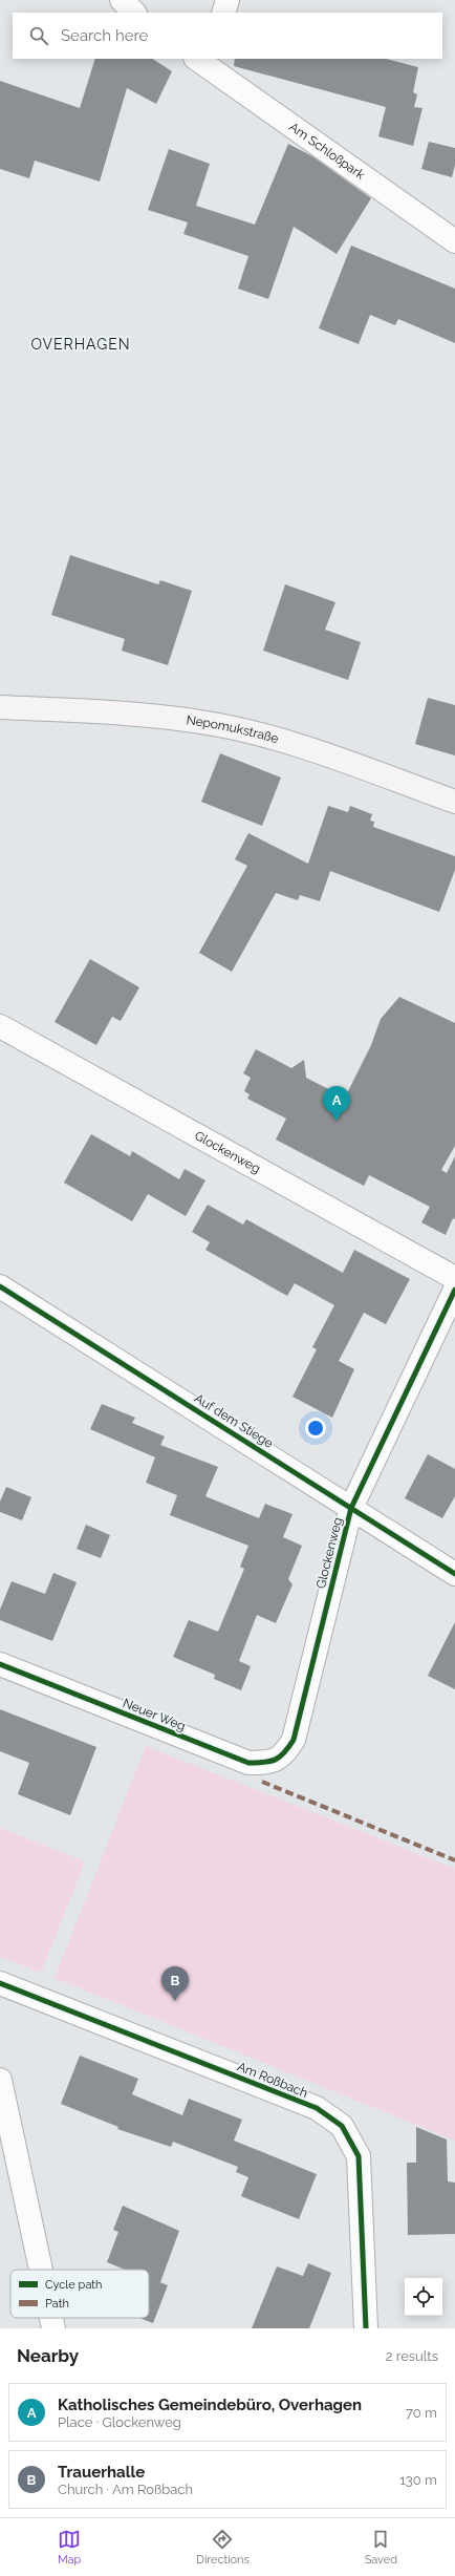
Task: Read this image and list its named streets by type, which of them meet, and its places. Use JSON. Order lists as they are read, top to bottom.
{
  "streets": {
    "main road": ["Nepomukstraße"],
    "street": [
      "Am Schloßpark",
      "Glockenweg",
      "Auf dem Stiege",
      "Neuer Weg",
      "Am Roßbach"
    ]
  },
  "crossings": [
    ["Glockenweg", "Auf dem Stiege"],
    ["Glockenweg", "Neuer Weg"]
  ],
  "districts": ["OVERHAGEN"],
  "legend": ["Cycle path", "Path"],
  "page": {
    "search": "Search here",
    "pins": ["A", "B"],
    "heading": ["Nearby", "2 results"],
    "list": [
      {
        "mark": "A",
        "name": "Katholisches Gemeindebüro, Overhagen",
        "note": "Place · Glockenweg",
        "value": "70 m"
      },
      {
        "mark": "B",
        "name": "Trauerhalle",
        "note": "Church · Am Roßbach",
        "value": "130 m"
      }
    ],
    "nav": ["Map", "Directions", "Saved"]
  }
}
